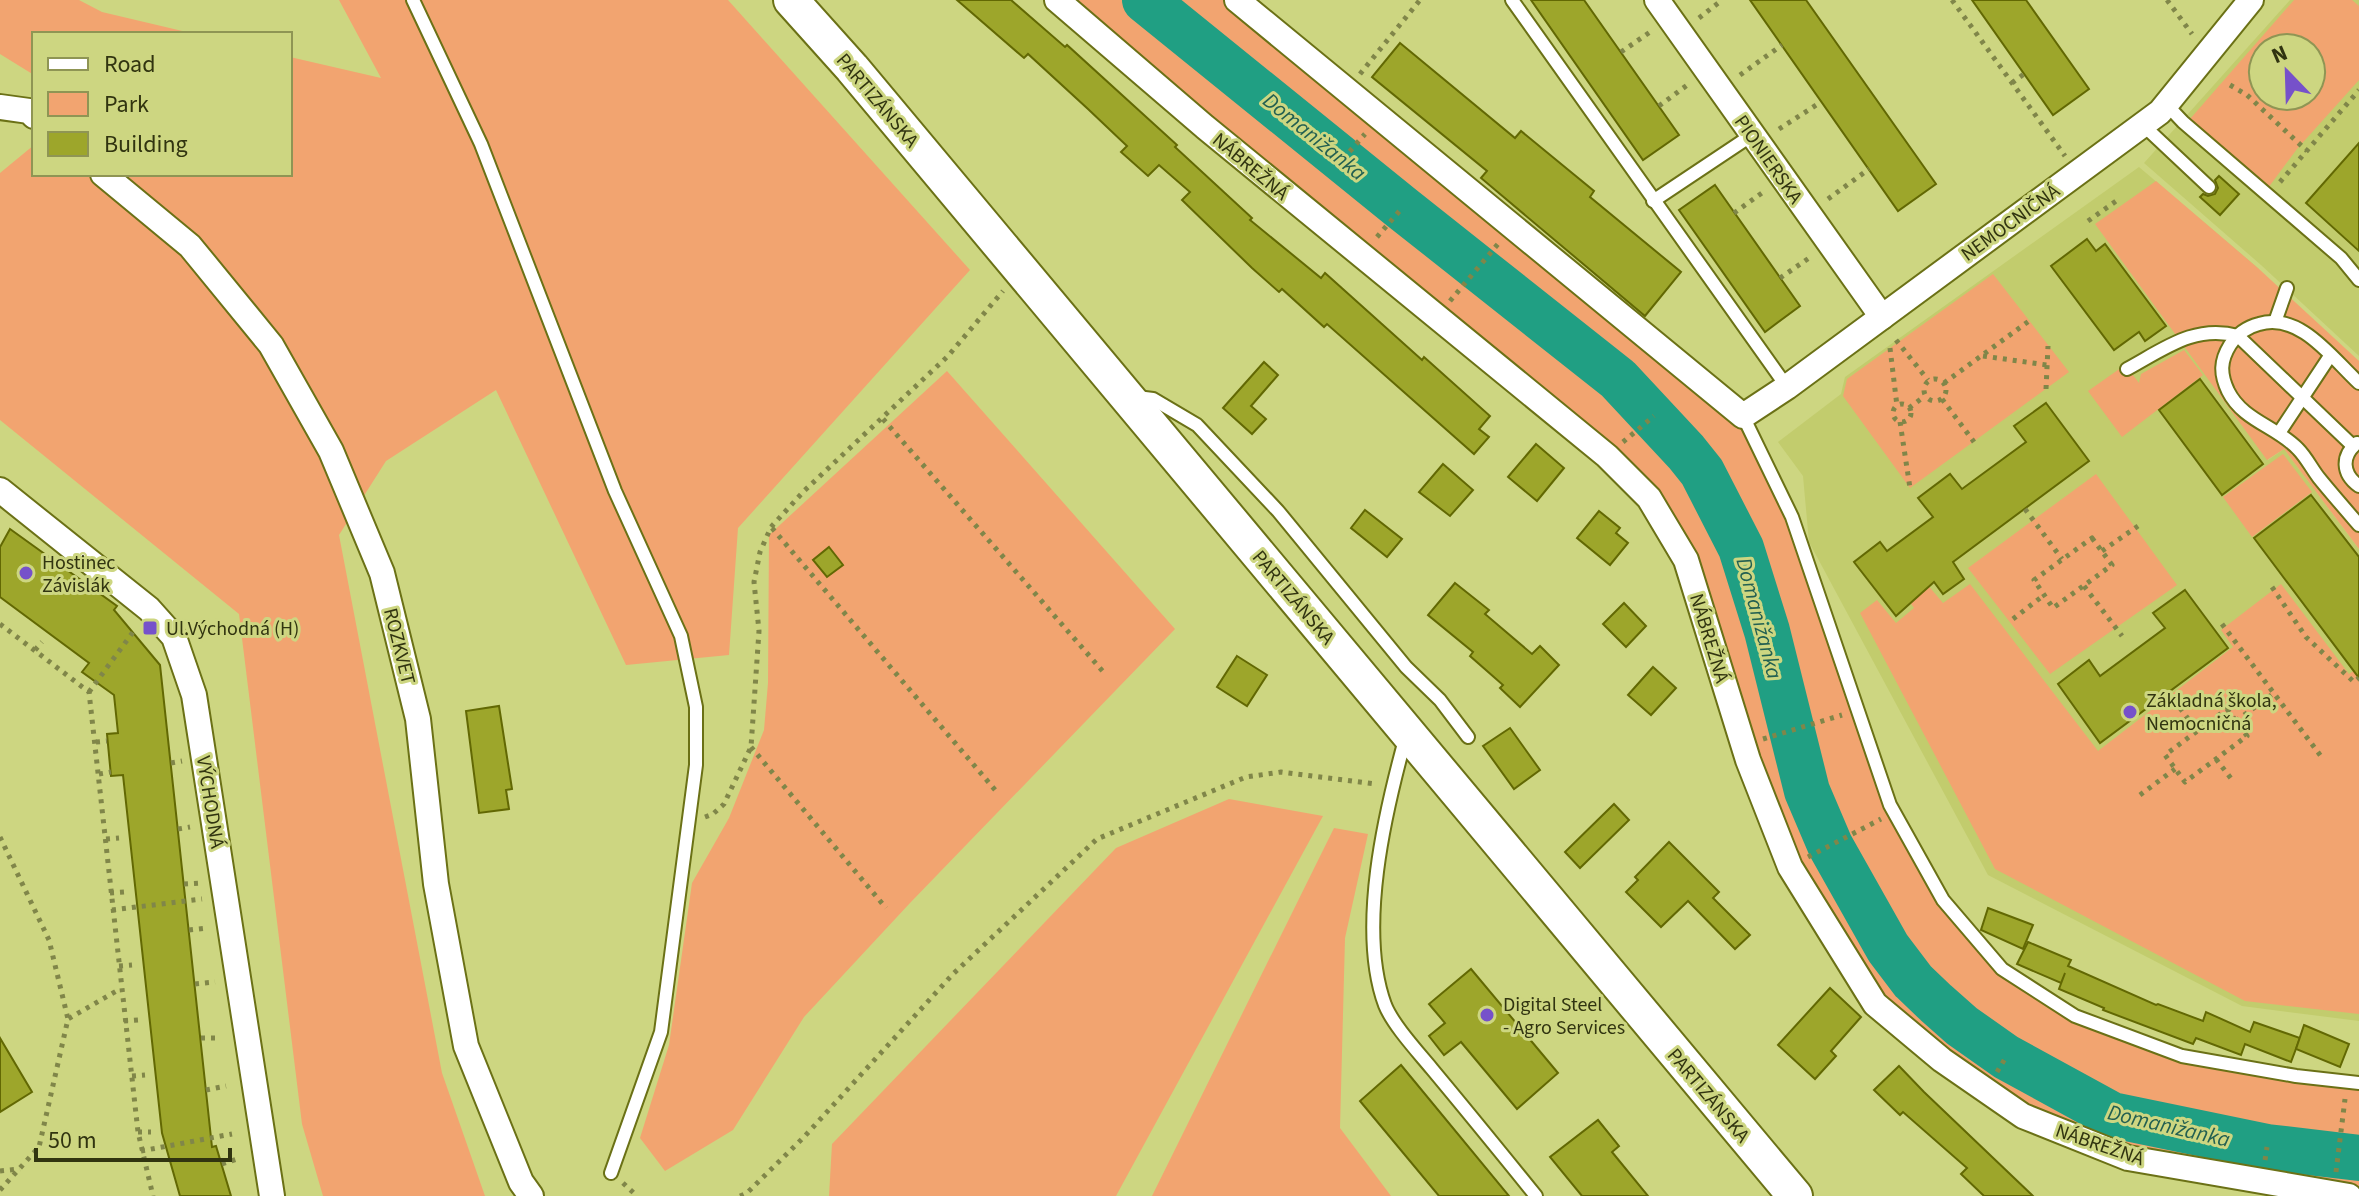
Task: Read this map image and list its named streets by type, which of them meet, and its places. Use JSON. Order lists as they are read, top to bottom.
{
  "streets": {
    "main road": ["PARTIZÁNSKA"],
    "street": [
      "PIONIERSKA",
      "NÁBREŽNÁ",
      "NEMOCNIČNÁ",
      "ROZKVET",
      "VÝCHODNÁ"
    ]
  },
  "crossings": [
    ["PIONIERSKA", "NEMOCNIČNÁ"]
  ],
  "water": ["Domanižanka"],
  "places": {
    "other": ["Hostinec Závislák", "Základná škola, Nemocničná", "Digital Steel - Agro Services"],
    "transit": ["Ul.Východná (H)"]
  },
  "legend": ["Road", "Park", "Building"],
  "scale_bar": "50 m",
  "north": "top left"
}
